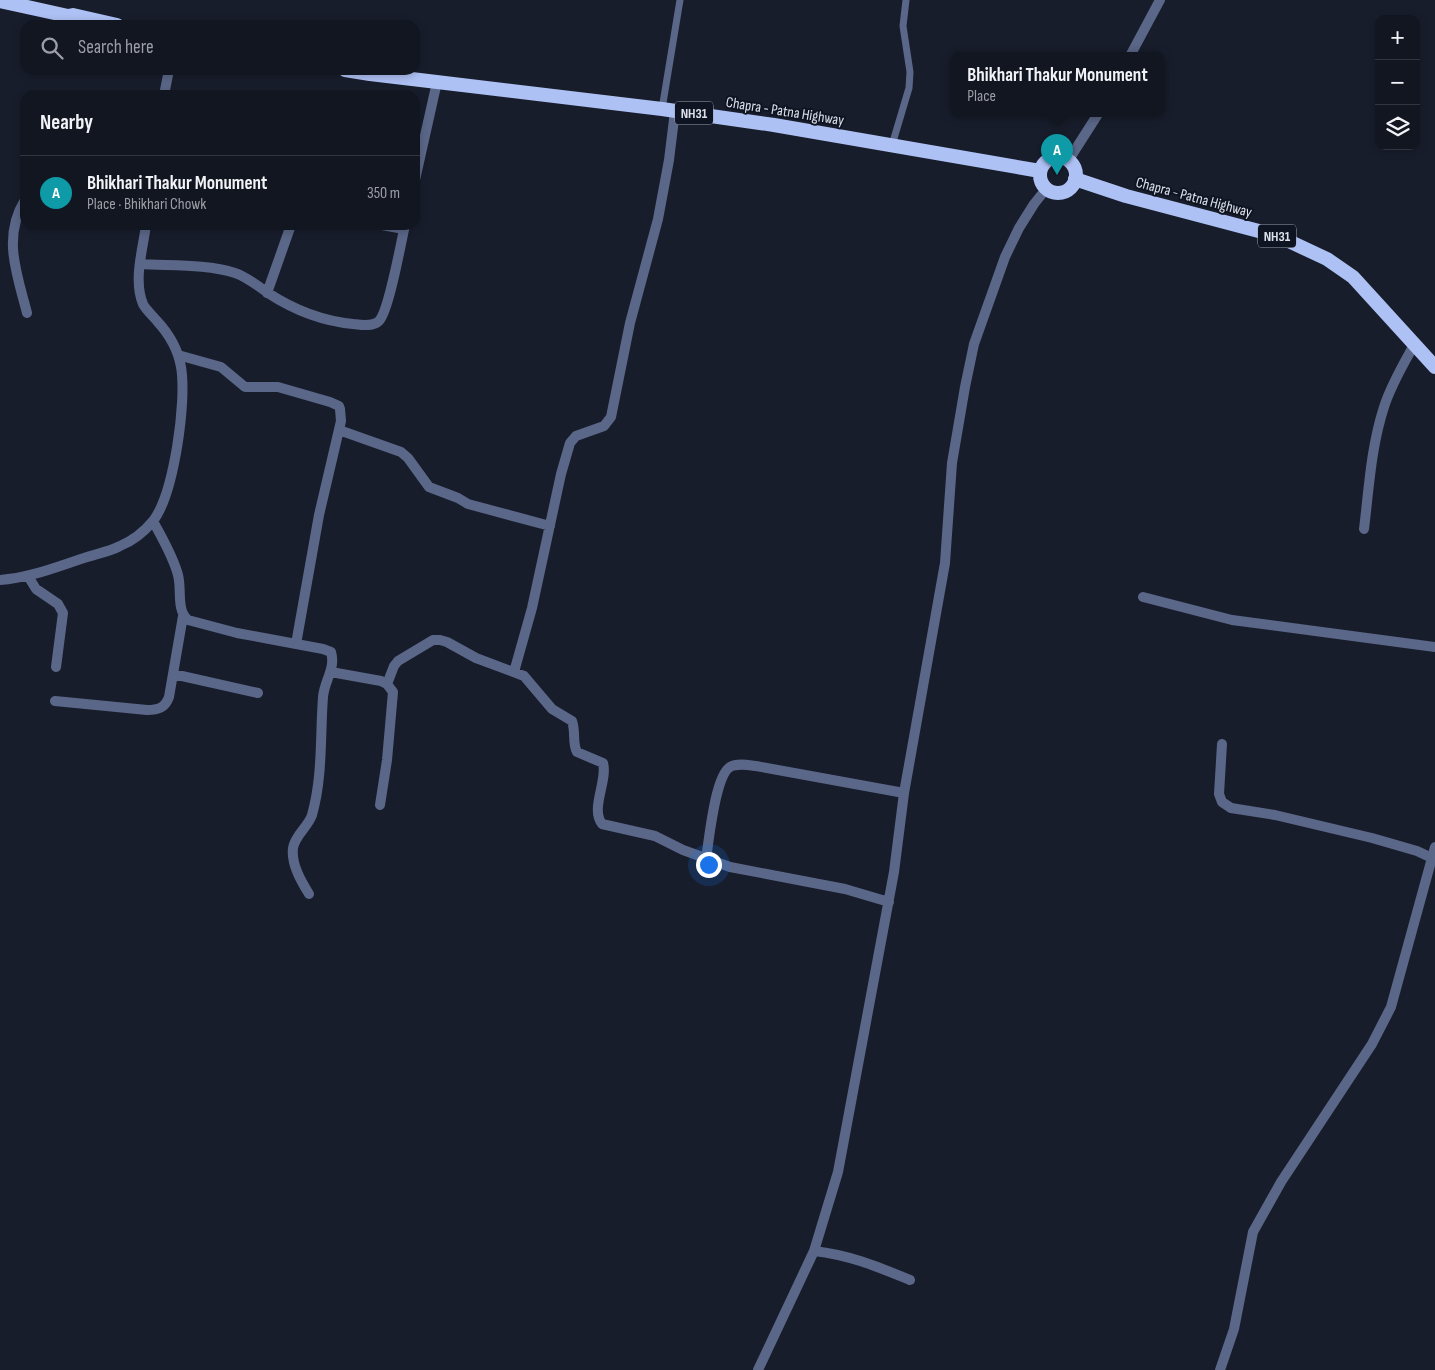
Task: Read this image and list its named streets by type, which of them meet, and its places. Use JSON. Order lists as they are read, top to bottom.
{
  "streets": {
    "highway": ["Chapra - Patna Highway", "NH31"]
  },
  "page": {
    "map_buttons": ["+", "−"],
    "search": "Search here",
    "popup": ["Bhikhari Thakur Monument", "Place"],
    "heading": "Nearby",
    "pins": "A",
    "list": [
      {
        "mark": "A",
        "name": "Bhikhari Thakur Monument",
        "note": "Place · Bhikhari Chowk",
        "value": "350 m"
      }
    ]
  }
}
